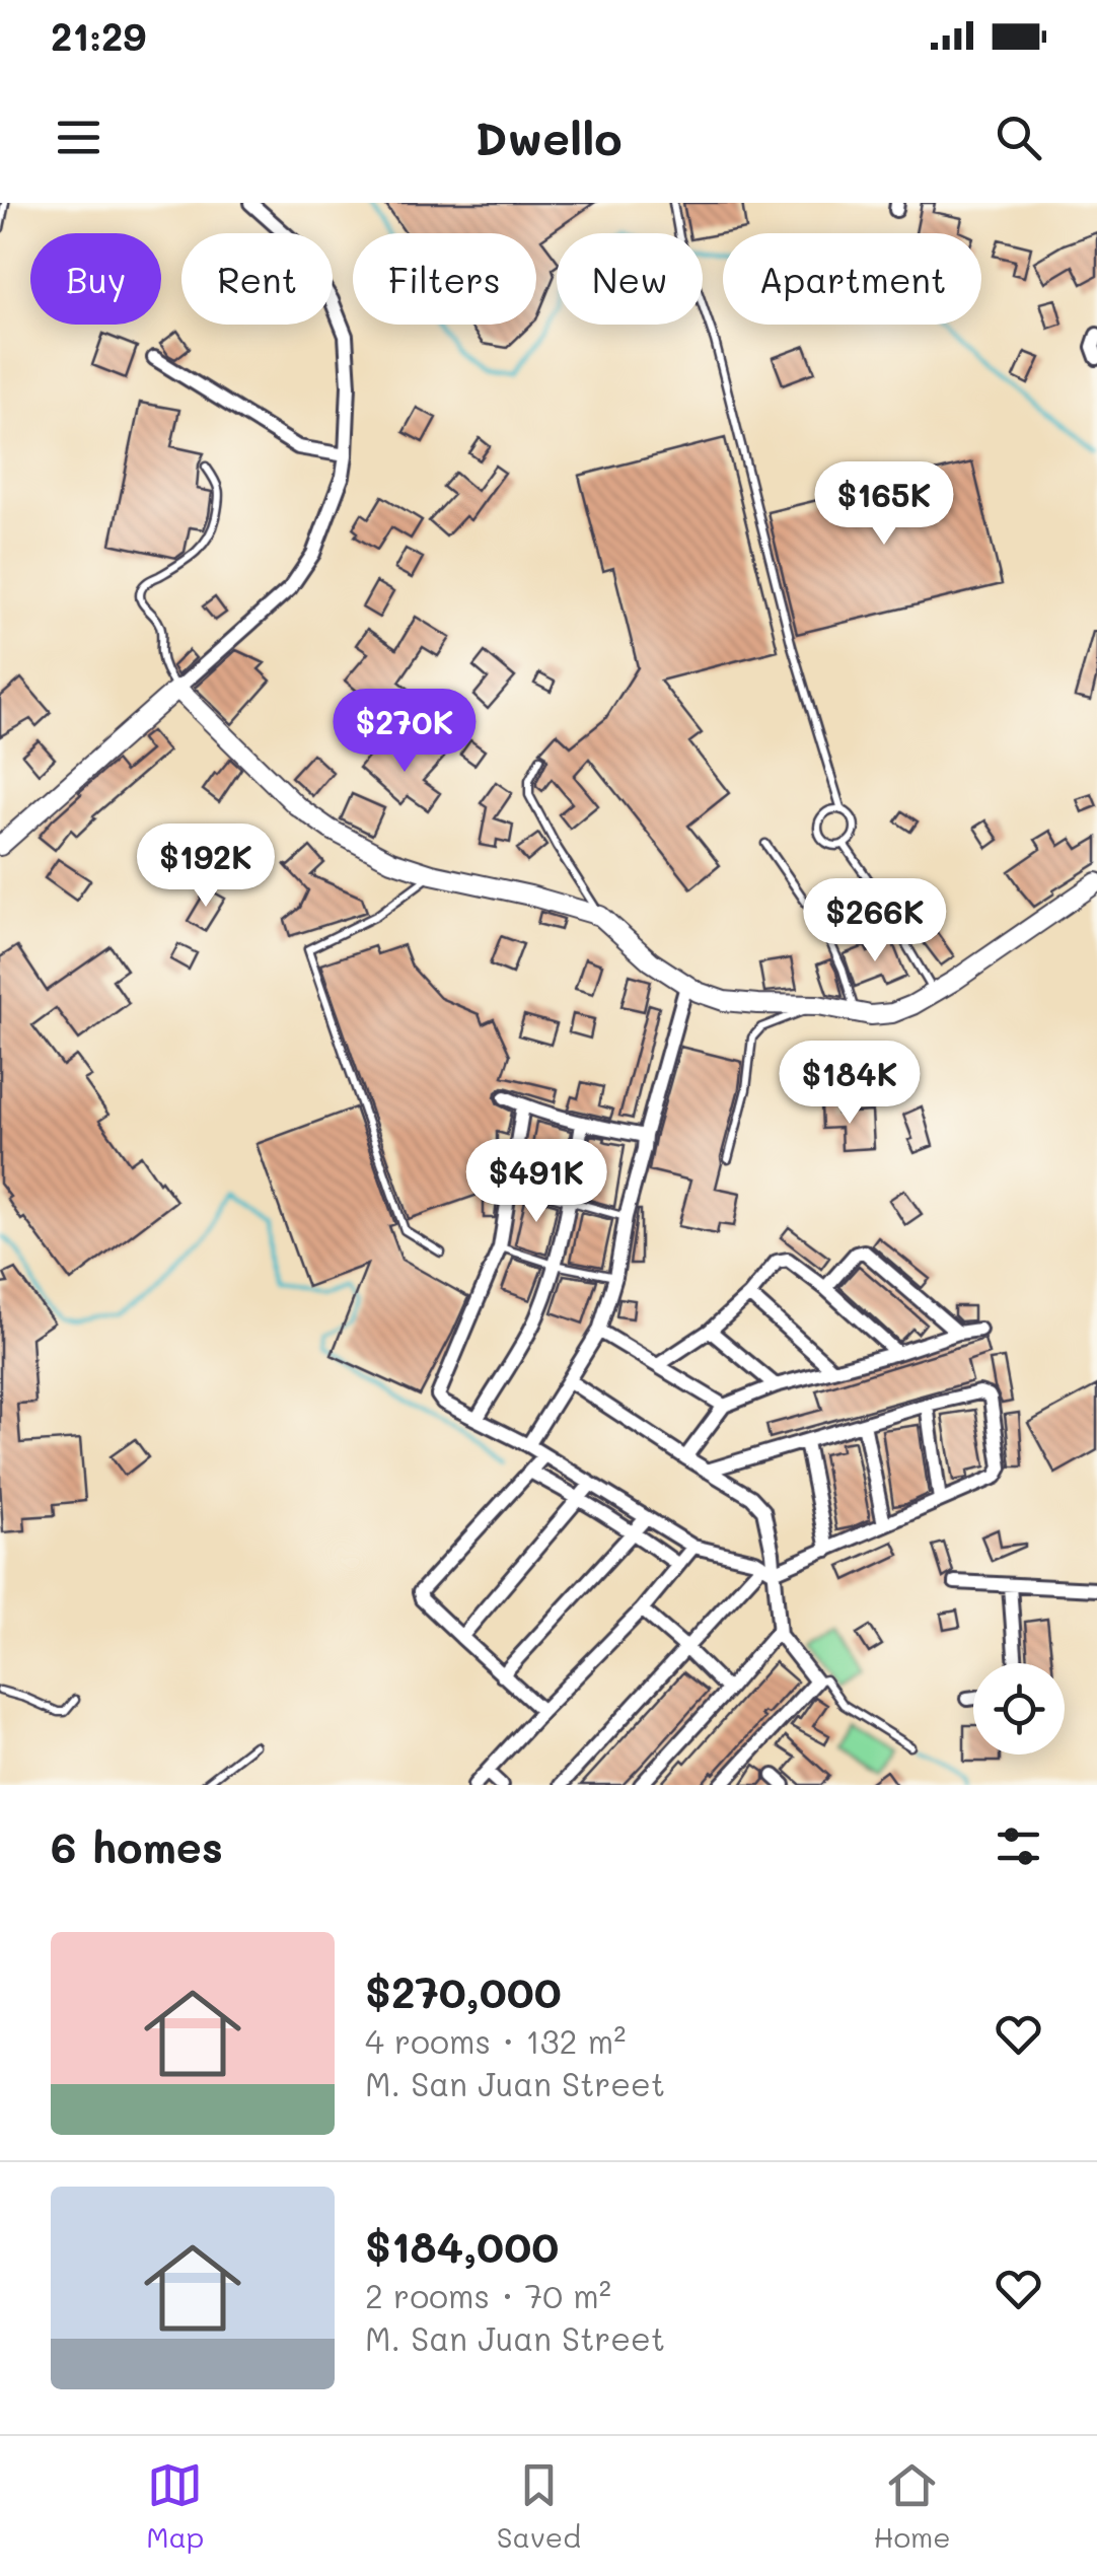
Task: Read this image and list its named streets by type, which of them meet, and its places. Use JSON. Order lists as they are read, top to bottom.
{
  "page": {
    "status": "21:29",
    "header": "Dwello",
    "chip": [
      "Buy",
      "Rent",
      "Filters",
      "New",
      "Apartment"
    ],
    "price": [
      "$165K",
      "$270K",
      "$192K",
      "$266K",
      "$184K",
      "$491K"
    ],
    "heading": "6 homes",
    "list": [
      {
        "name": "$270,000",
        "note": "4 rooms · 132 m² · M. San Juan Street"
      },
      {
        "name": "$184,000",
        "note": "2 rooms · 70 m² · M. San Juan Street"
      }
    ],
    "tabs": ["Map", "Saved", "Home"]
  }
}
